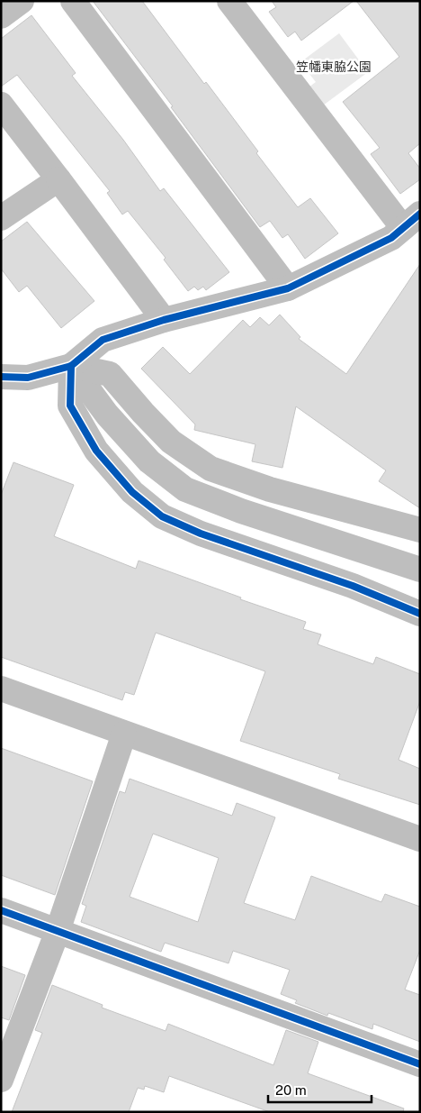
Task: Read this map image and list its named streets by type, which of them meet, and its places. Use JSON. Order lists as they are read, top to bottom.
{
  "parks": ["笠幡東脇公園"],
  "scale_bar": "20 m"
}
